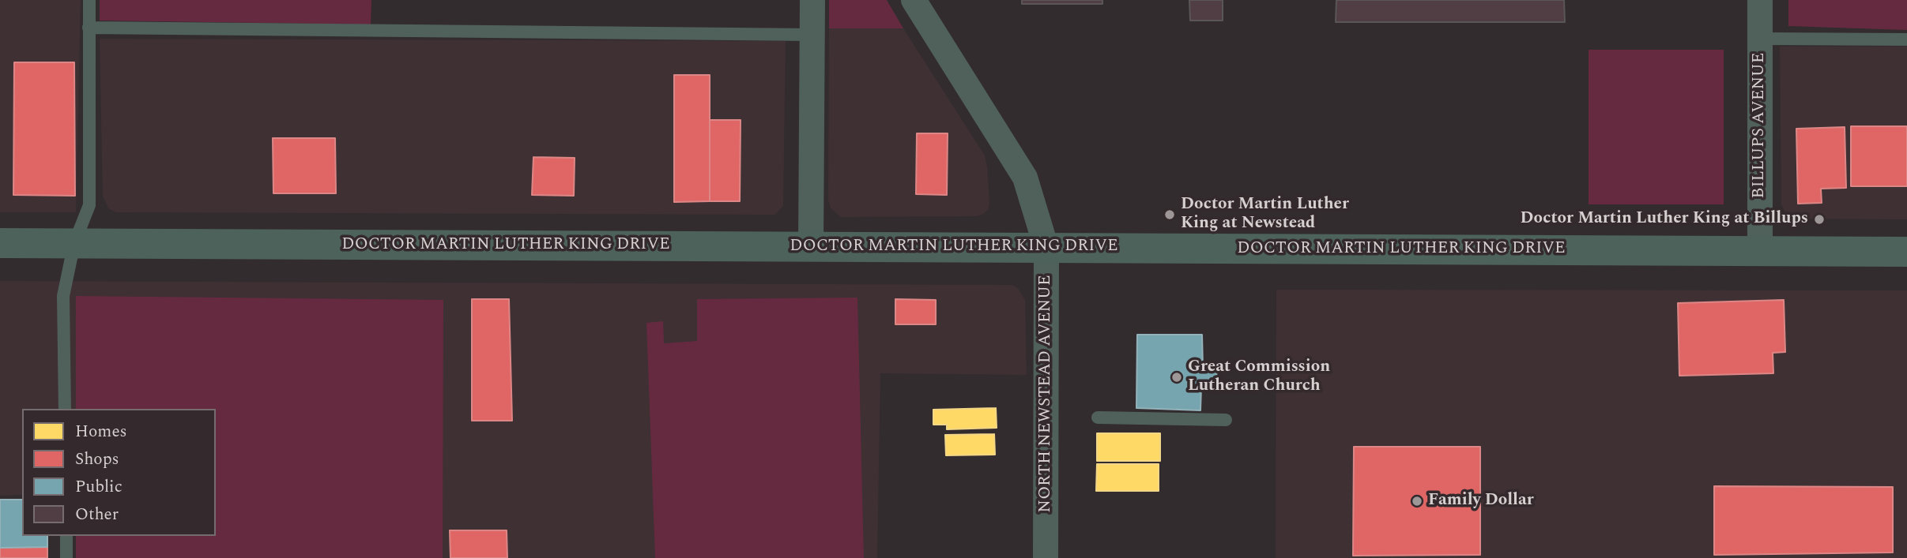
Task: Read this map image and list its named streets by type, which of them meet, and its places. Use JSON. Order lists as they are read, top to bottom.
{
  "streets": {
    "main road": ["DOCTOR MARTIN LUTHER KING DRIVE"],
    "street": ["BILLUPS AVENUE", "NORTH NEWSTEAD AVENUE"]
  },
  "crossings": [
    ["BILLUPS AVENUE", "DOCTOR MARTIN LUTHER KING DRIVE"],
    ["DOCTOR MARTIN LUTHER KING DRIVE", "NORTH NEWSTEAD AVENUE"]
  ],
  "places": [
    "Doctor Martin Luther King at Newstead",
    "Doctor Martin Luther King at Billups",
    "Great Commission Lutheran Church",
    "Family Dollar"
  ],
  "legend": [
    "Homes",
    "Shops",
    "Public",
    "Other"
  ]
}
